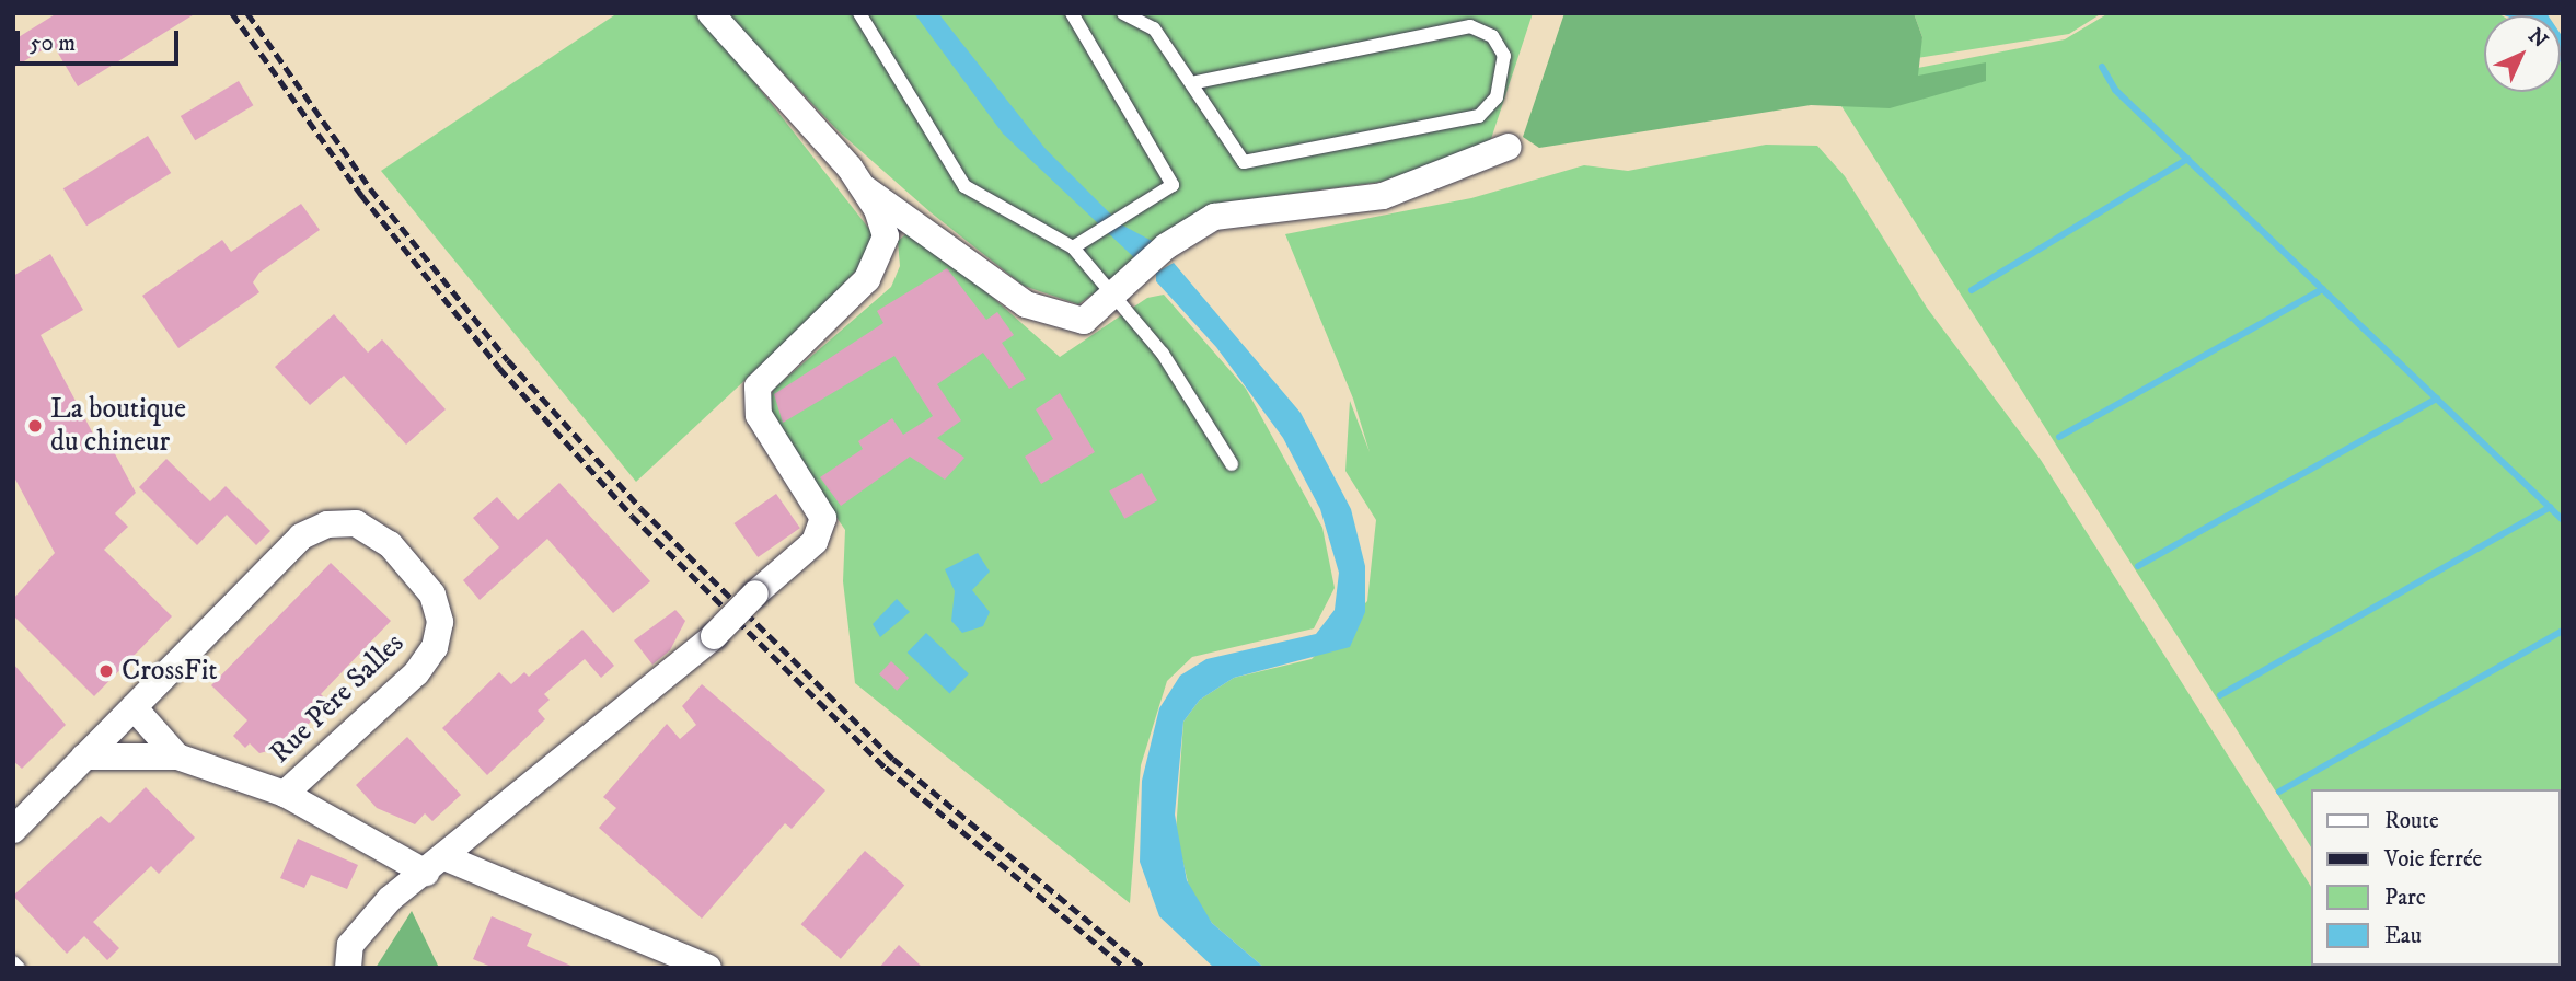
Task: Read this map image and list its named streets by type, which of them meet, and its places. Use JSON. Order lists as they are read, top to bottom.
{
  "streets": {
    "street": ["Rue Père Salles"]
  },
  "places": ["La boutique du chineur", "CrossFit"],
  "legend": [
    "Route",
    "Voie ferrée",
    "Parc",
    "Eau"
  ],
  "scale_bar": "50 m",
  "north": "top right"
}
